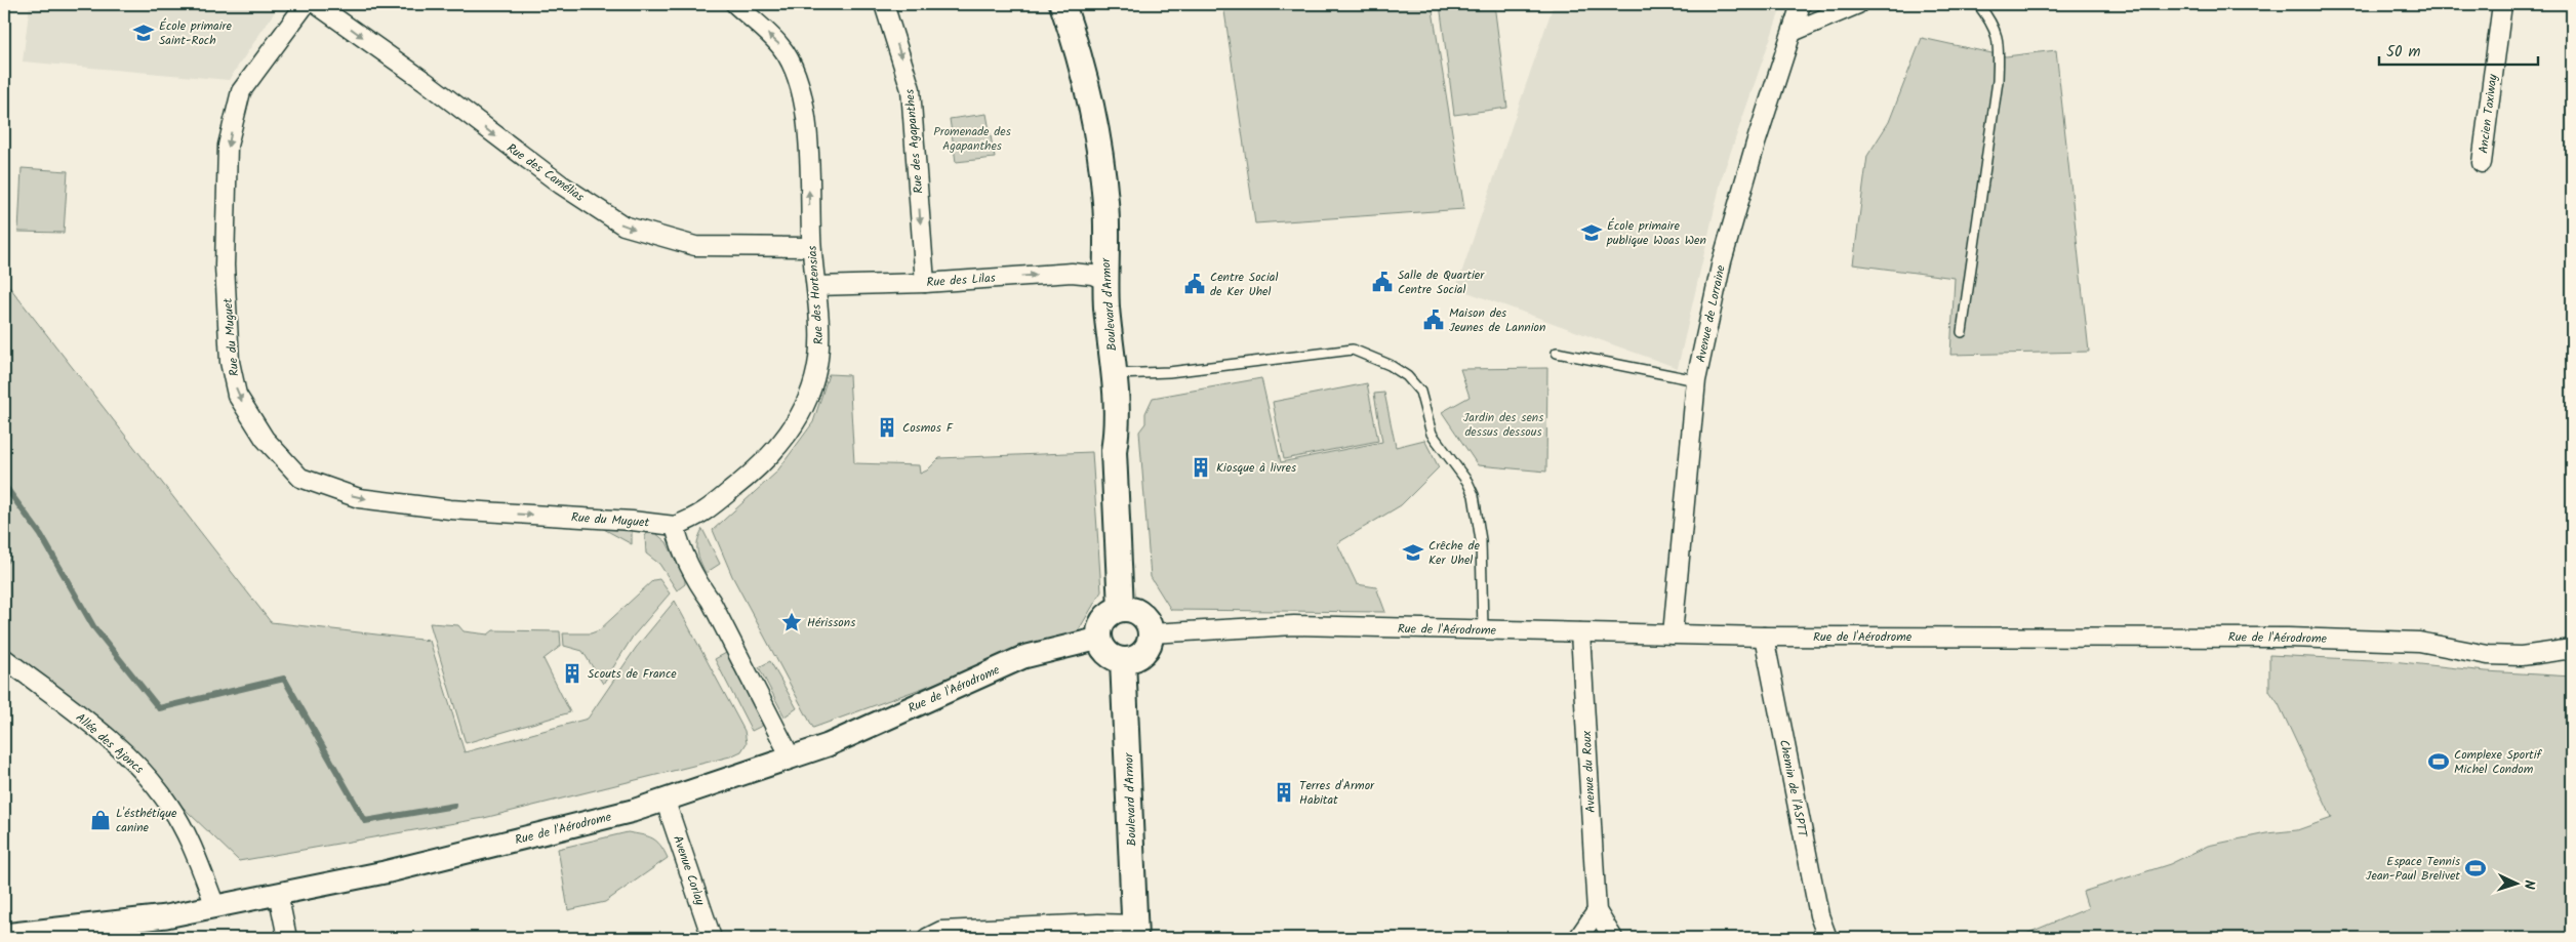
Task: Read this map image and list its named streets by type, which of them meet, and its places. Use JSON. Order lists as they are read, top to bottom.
{
  "streets": {
    "main road": ["Boulevard d'Armor"],
    "street": [
      "Ancien Taxiway",
      "Rue des Agapanthes",
      "Rue des Camélias",
      "Rue des Lilas",
      "Rue des Hortensias",
      "Avenue de Lorraine",
      "Rue du Muguet",
      "Rue de l'Aérodrome",
      "Allée des Ajoncs",
      "Avenue du Roux",
      "Chemin de l'ASPTT",
      "Avenue Corlay"
    ]
  },
  "crossings": [
    ["Rue des Agapanthes", "Rue des Lilas"],
    ["Rue des Camélias", "Rue des Hortensias"],
    ["Rue des Lilas", "Rue des Hortensias"],
    ["Rue des Lilas", "Boulevard d'Armor"],
    ["Rue des Hortensias", "Rue du Muguet"],
    ["Boulevard d'Armor", "Rue de l'Aérodrome"],
    ["Avenue de Lorraine", "Rue de l'Aérodrome"],
    ["Rue de l'Aérodrome", "Allée des Ajoncs"],
    ["Rue de l'Aérodrome", "Avenue du Roux"],
    ["Rue de l'Aérodrome", "Chemin de l'ASPTT"],
    ["Rue de l'Aérodrome", "Avenue Corlay"]
  ],
  "one_way": [
    "Rue des Agapanthes",
    "Rue des Camélias",
    "Rue des Lilas",
    "Rue des Hortensias"
  ],
  "parks": ["Promenade des Agapanthes", "Jardin des sens dessus dessous"],
  "places": {
    "school or university": ["École primaire Saint-Roch", "École primaire publique Woas Wen", "Crêche de Ker Uhel"],
    "public building": ["Salle de Quartier Centre Social", "Centre Social de Ker Uhel", "Maison des Jeunes de Lannion"],
    "building": [
      "Cosmos F",
      "Kiosque à livres",
      "Scouts de France",
      "Terres d'Armor Habitat"
    ],
    "place": ["Hérissons"],
    "sports": ["Complexe Sportif Michel Condom", "Espace Tennis Jean-Paul Brelivet"],
    "shop": ["L'ésthétique canine"]
  },
  "scale_bar": "50 m",
  "north": "right"
}
